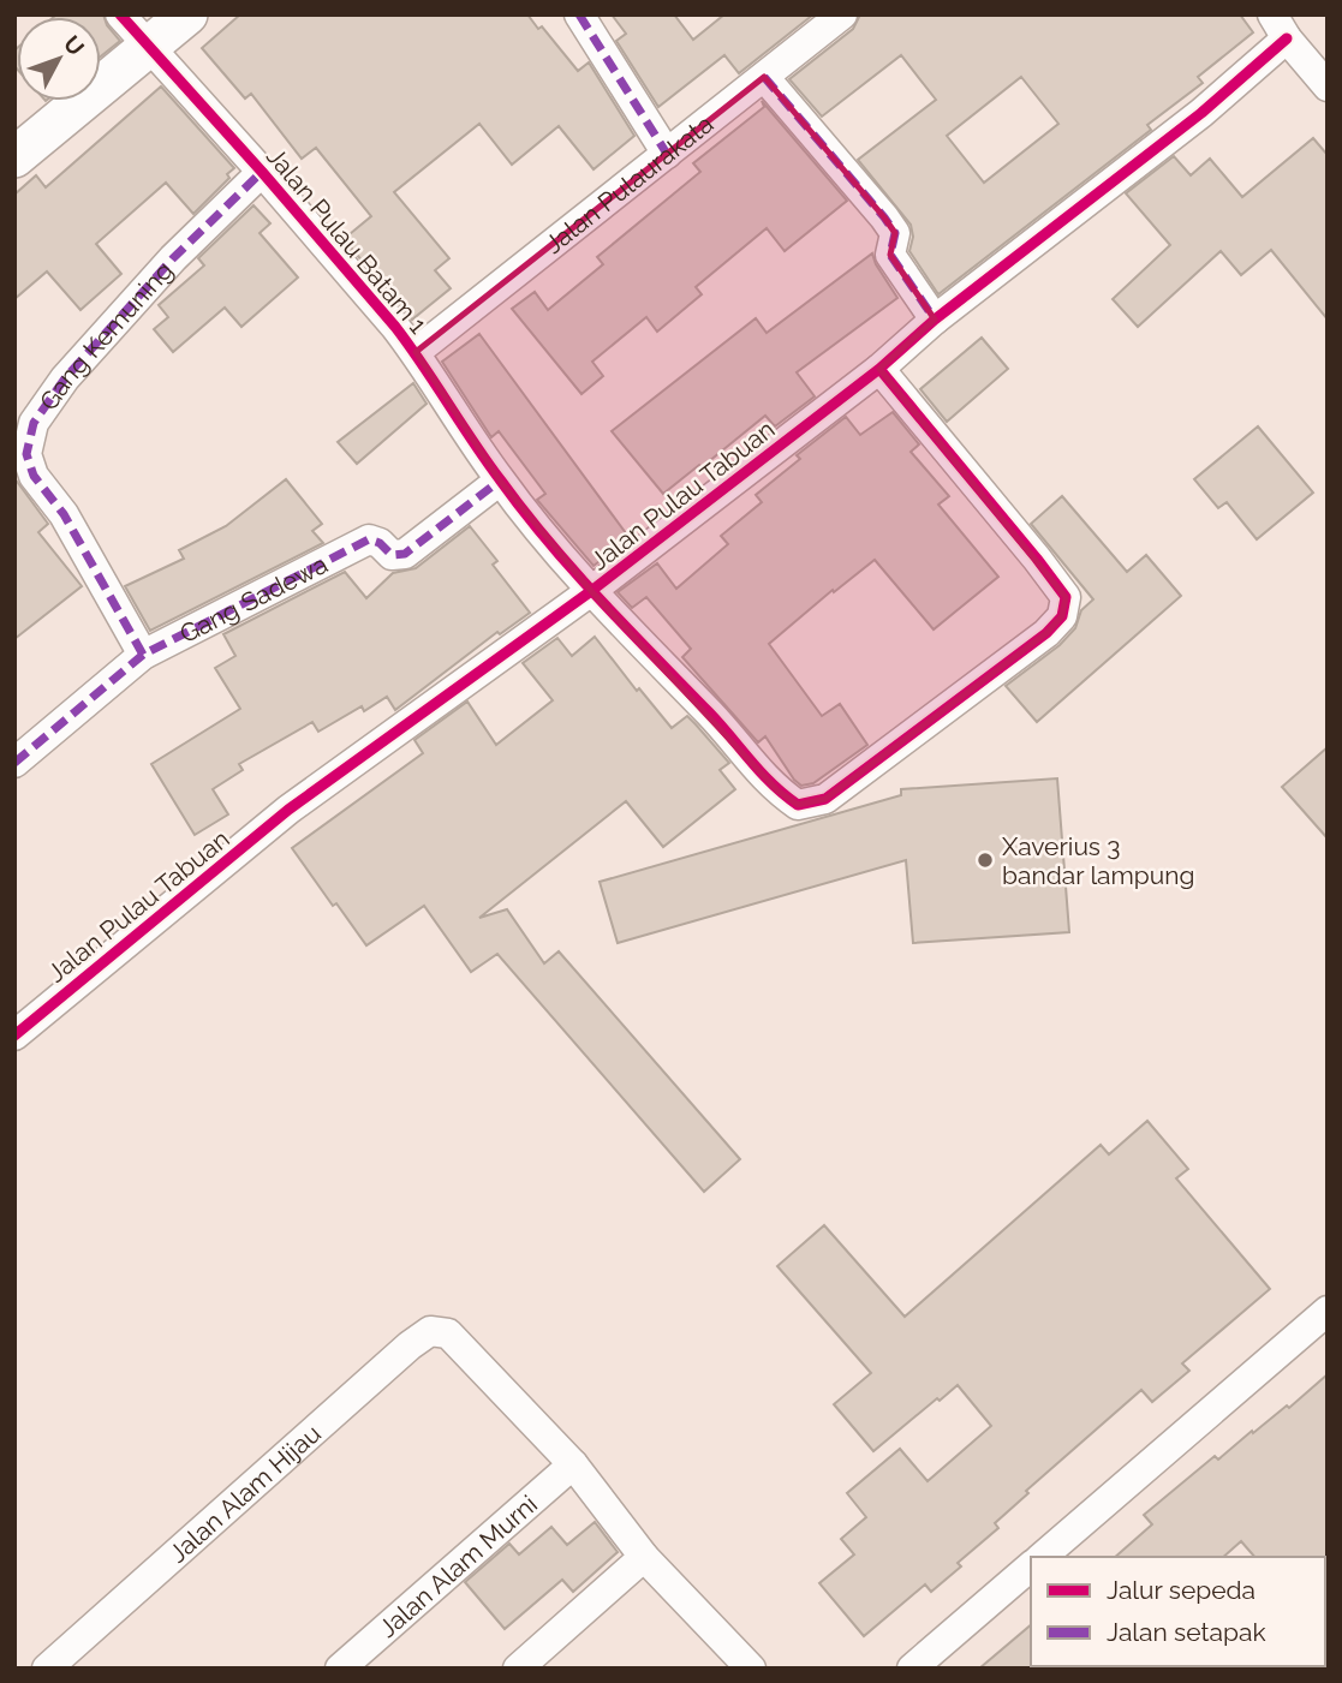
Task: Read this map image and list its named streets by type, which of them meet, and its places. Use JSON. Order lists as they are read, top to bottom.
{
  "streets": {
    "street": [
      "Jalan Pulaurakata",
      "Jalan Pulau Batam 1",
      "Gang Kemuning",
      "Jalan Pulau Tabuan",
      "Gang Sadewa",
      "Jalan Alam Hijau",
      "Jalan Alam Murni"
    ]
  },
  "crossings": [
    ["Jalan Pulaurakata", "Jalan Pulau Batam 1"],
    ["Jalan Pulau Batam 1", "Gang Kemuning"],
    ["Jalan Pulau Batam 1", "Jalan Pulau Tabuan"],
    ["Jalan Pulau Batam 1", "Gang Sadewa"],
    ["Gang Kemuning", "Gang Sadewa"],
    ["Jalan Alam Hijau", "Jalan Alam Murni"]
  ],
  "places": ["Xaverius 3 bandar lampung"],
  "legend": ["Jalur sepeda", "Jalan setapak"],
  "north": "top right"
}
